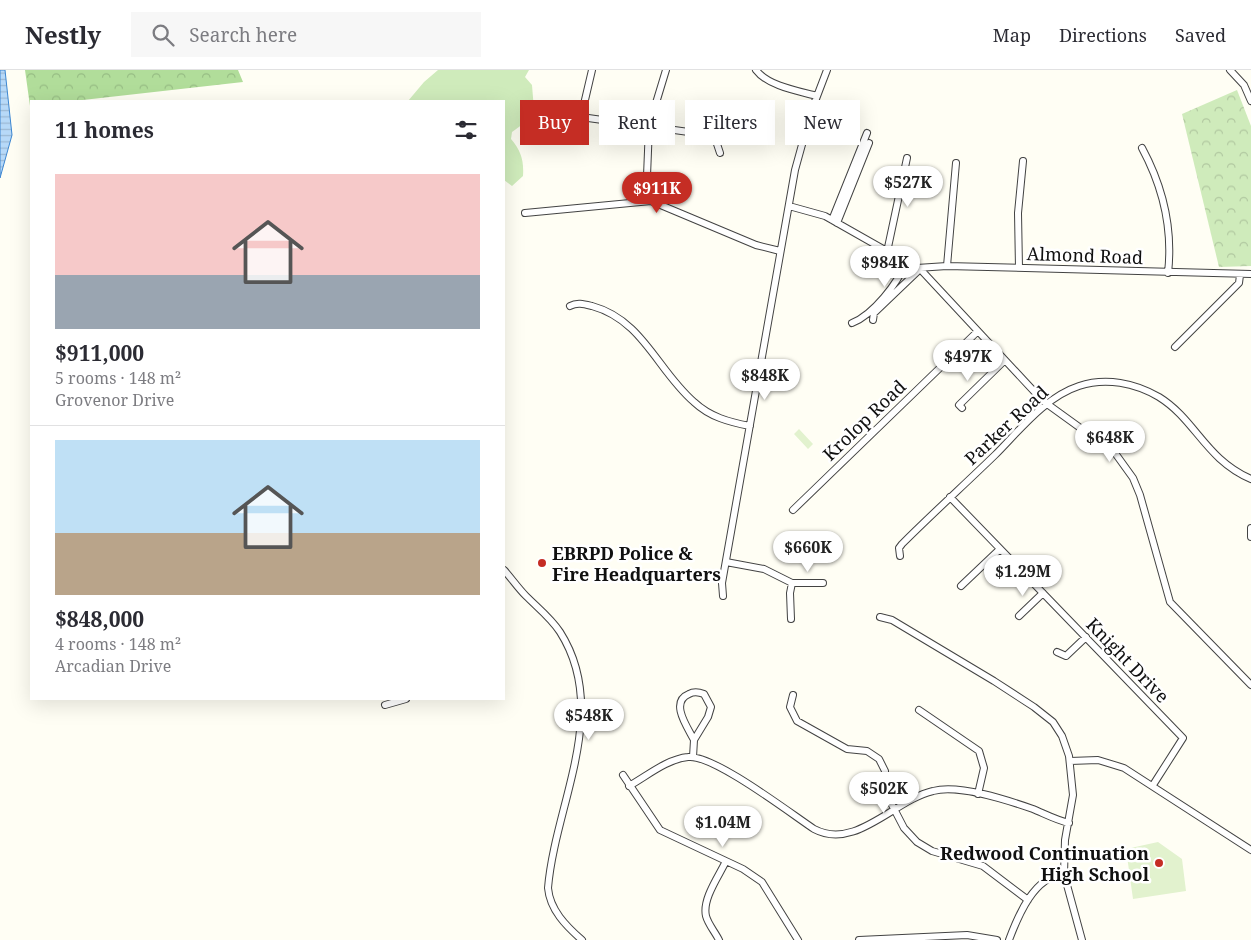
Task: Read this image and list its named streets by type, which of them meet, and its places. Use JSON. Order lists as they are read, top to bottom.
{
  "streets": {
    "street": [
      "Almond Road",
      "Krolop Road",
      "Parker Road",
      "Knight Drive"
    ]
  },
  "crossings": [
    ["Parker Road", "Knight Drive"]
  ],
  "places": ["EBRPD Police & Fire Headquarters", "Redwood Continuation High School"],
  "page": {
    "header": "Nestly",
    "search": "Search here",
    "nav": ["Map", "Directions", "Saved"],
    "chip": [
      "Buy",
      "Rent",
      "Filters",
      "New"
    ],
    "heading": "11 homes",
    "list": [
      {
        "name": "$911,000",
        "note": "5 rooms · 148 m² · Grovenor Drive"
      },
      {
        "name": "$848,000",
        "note": "4 rooms · 148 m² · Arcadian Drive"
      }
    ],
    "price": [
      "$527K",
      "$911K",
      "$984K",
      "$497K",
      "$848K",
      "$648K",
      "$660K",
      "$1.29M",
      "$548K",
      "$502K",
      "$1.04M"
    ]
  }
}
